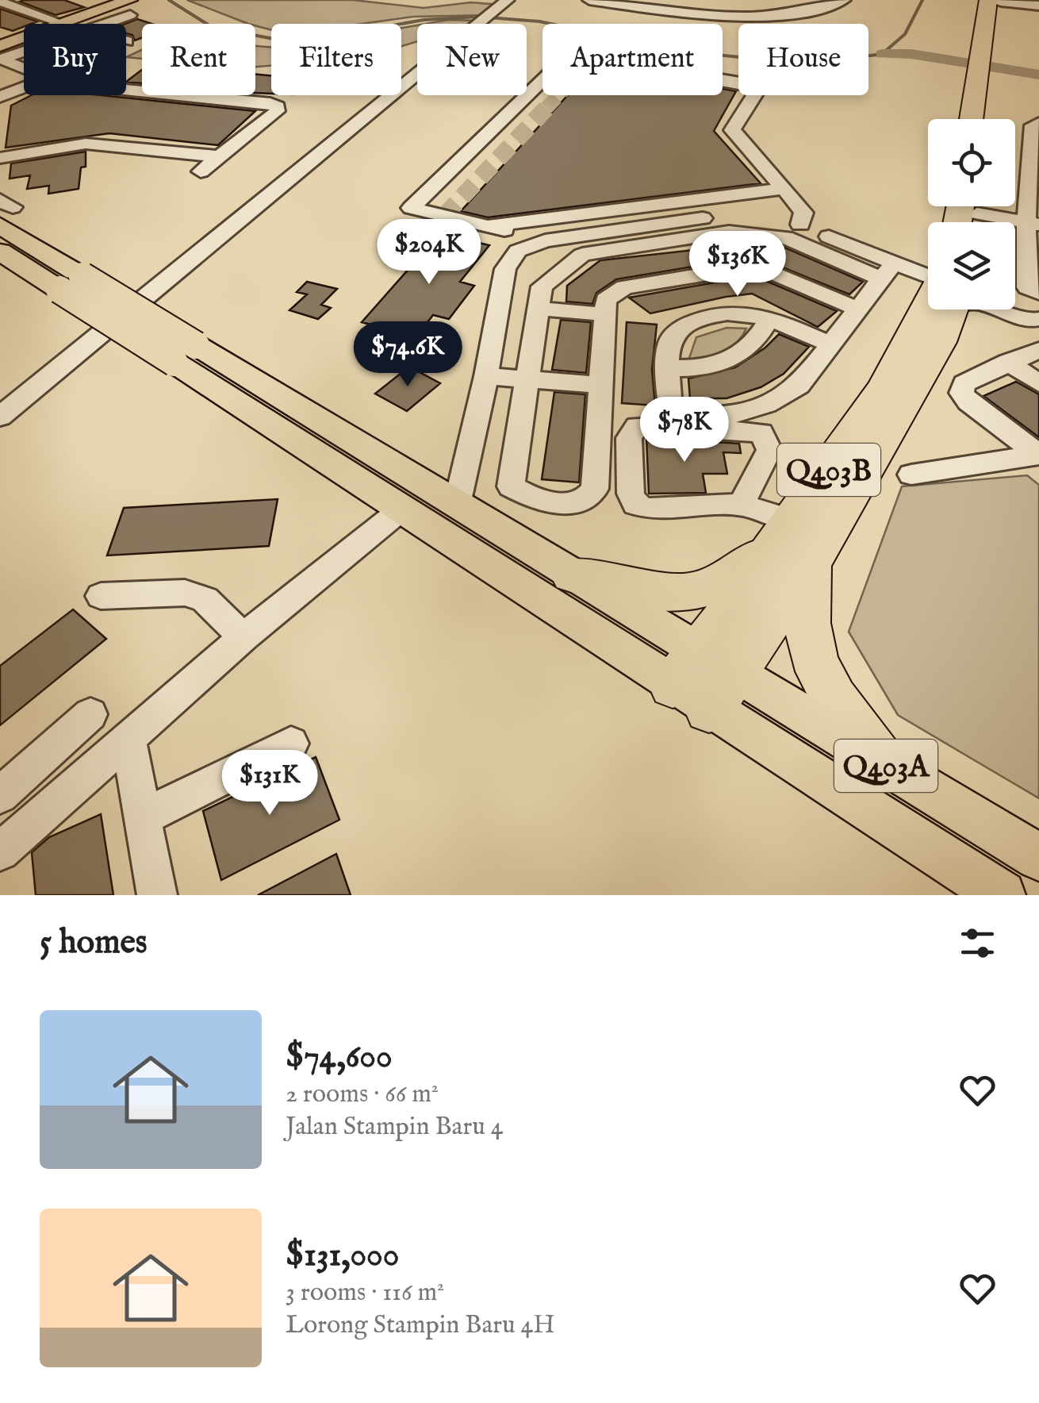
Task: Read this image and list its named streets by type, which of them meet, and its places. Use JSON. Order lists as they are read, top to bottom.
{
  "streets": {
    "main road": ["Q403A"]
  },
  "page": {
    "chip": [
      "Buy",
      "Rent",
      "Filters",
      "New",
      "Apartment",
      "House"
    ],
    "price": [
      "$204K",
      "$136K",
      "$74.6K",
      "$78K",
      "$131K"
    ],
    "heading": "5 homes",
    "list": [
      {
        "name": "$74,600",
        "note": "2 rooms · 66 m² · Jalan Stampin Baru 4"
      },
      {
        "name": "$131,000",
        "note": "3 rooms · 116 m² · Lorong Stampin Baru 4H"
      }
    ]
  }
}
